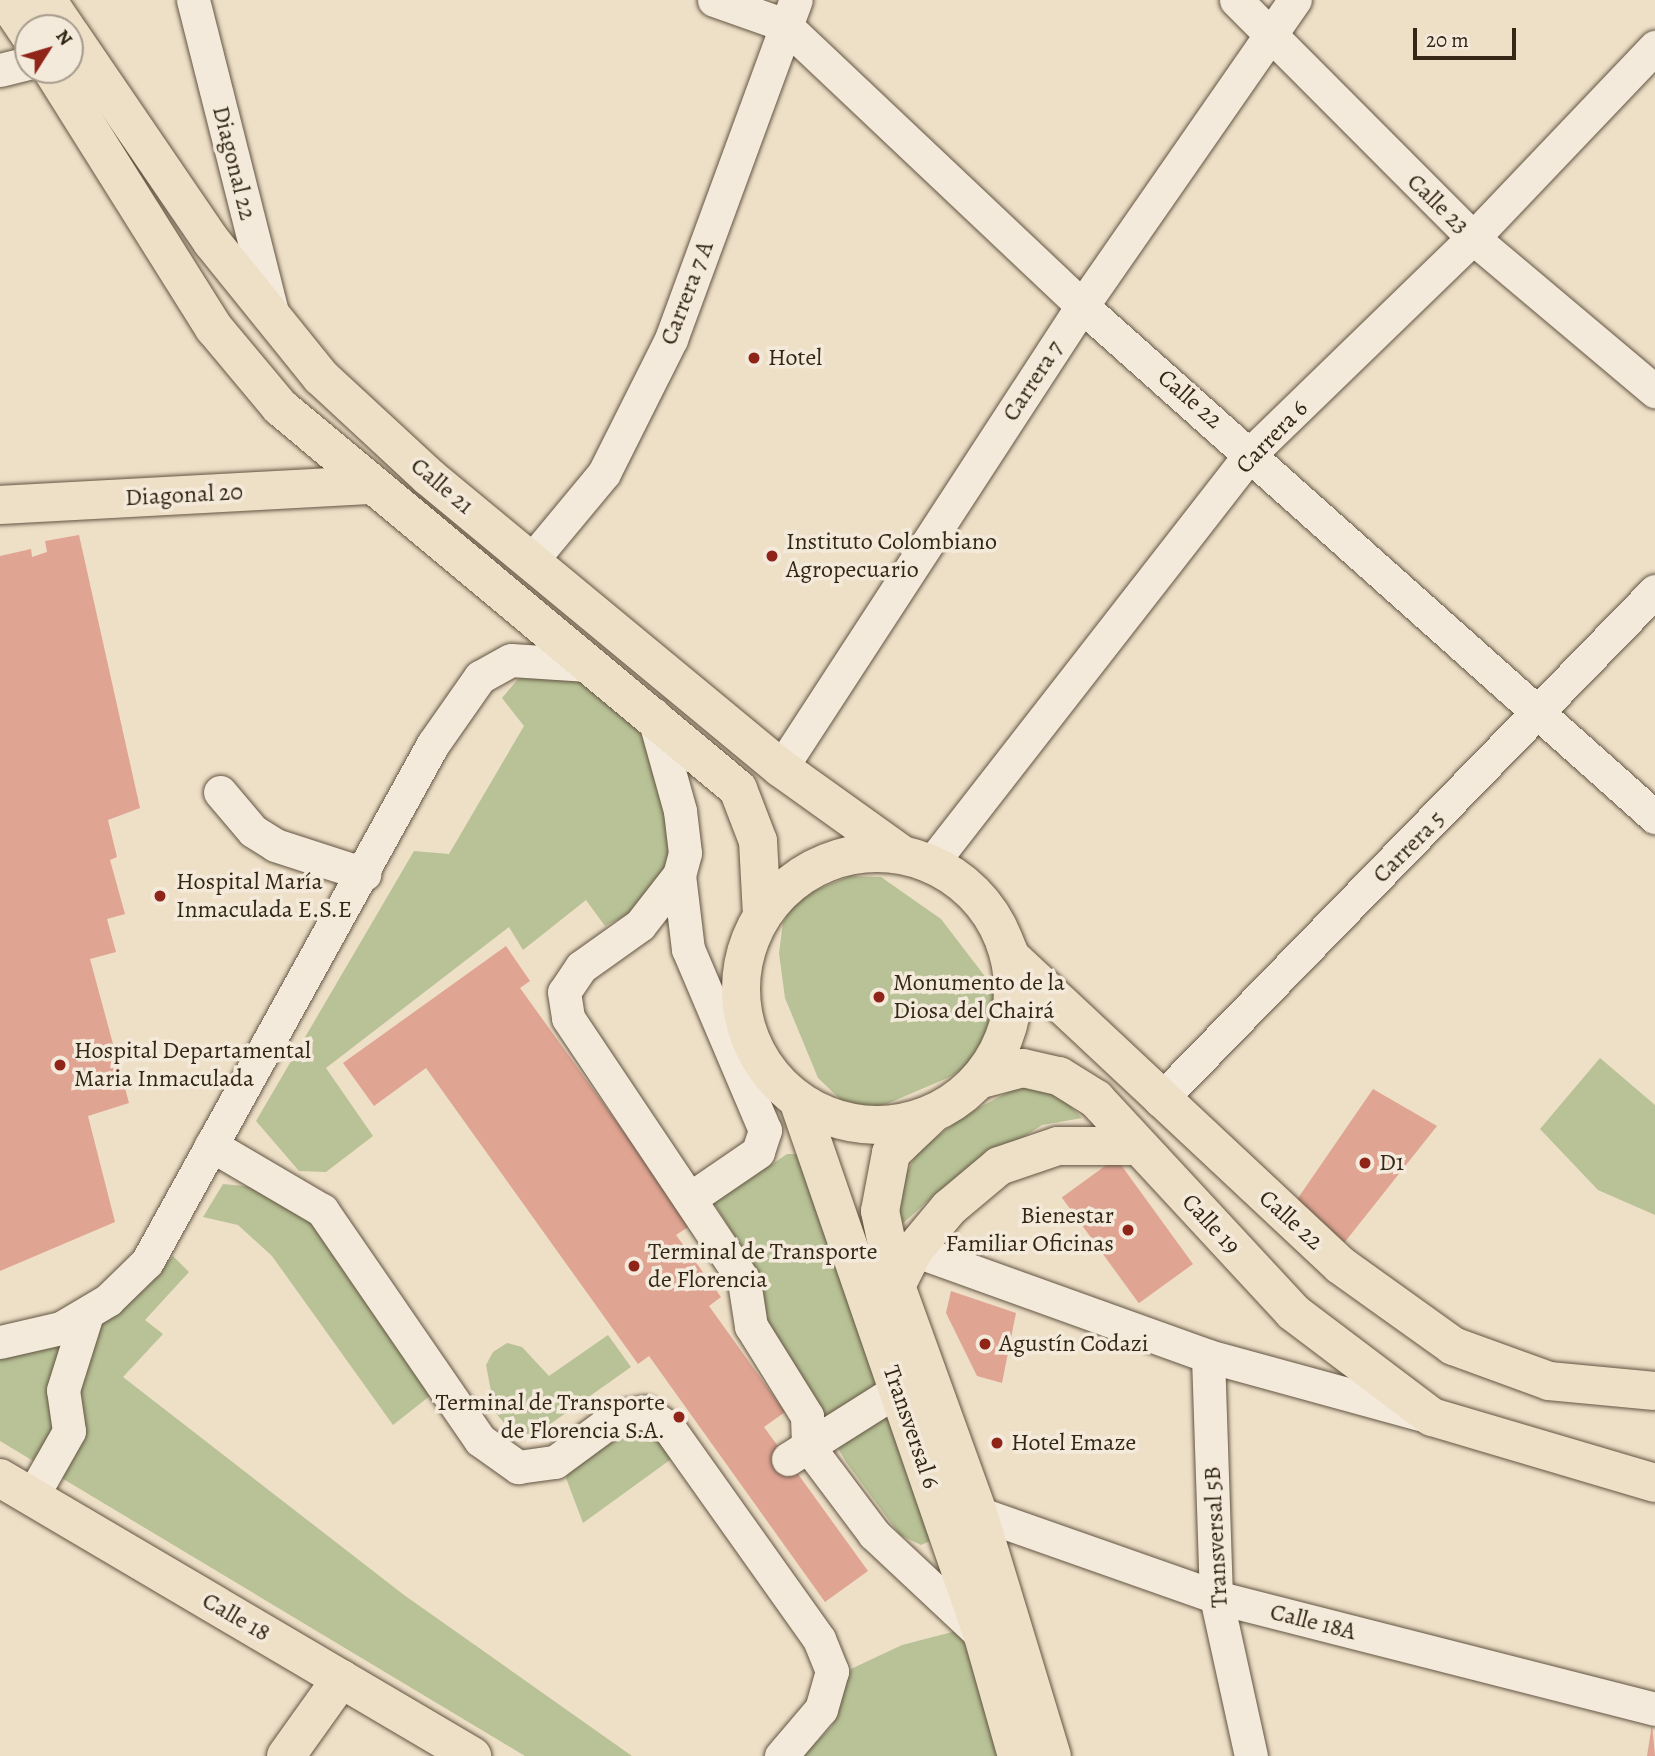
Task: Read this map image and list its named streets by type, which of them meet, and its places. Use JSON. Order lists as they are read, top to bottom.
{
  "streets": {
    "main road": [
      "Calle 22",
      "Calle 21",
      "Diagonal 20",
      "Calle 19",
      "Transversal 6",
      "Calle 18"
    ],
    "street": [
      "Diagonal 22",
      "Calle 23",
      "Carrera 7 A",
      "Carrera 7",
      "Carrera 6",
      "Carrera 5",
      "Transversal 5B",
      "Calle 18A"
    ]
  },
  "crossings": [
    ["Diagonal 22", "Calle 21"],
    ["Calle 23", "Carrera 7"],
    ["Calle 23", "Carrera 6"],
    ["Carrera 7 A", "Calle 22"],
    ["Carrera 7 A", "Calle 21"],
    ["Carrera 7", "Calle 22"],
    ["Carrera 7", "Calle 21"],
    ["Calle 22", "Carrera 6"],
    ["Calle 22", "Calle 21"],
    ["Calle 22", "Carrera 5"],
    ["Carrera 6", "Calle 21"],
    ["Calle 21", "Diagonal 20"],
    ["Calle 21", "Calle 19"],
    ["Calle 21", "Transversal 6"],
    ["Calle 19", "Transversal 5B"],
    ["Transversal 6", "Calle 18A"],
    ["Transversal 5B", "Calle 18A"]
  ],
  "places": [
    "Hotel",
    "Instituto Colombiano Agropecuario",
    "Hospital María Inmaculada E.S.E",
    "Monumento de la Diosa del Chairá",
    "Hospital Departamental Maria Inmaculada",
    "D1",
    "Bienestar Familiar Oficinas",
    "Terminal de Transporte de Florencia",
    "Agustín Codazi",
    "Terminal de Transporte de Florencia S.A.",
    "Hotel Emaze"
  ],
  "scale_bar": "20 m",
  "north": "top right"
}
